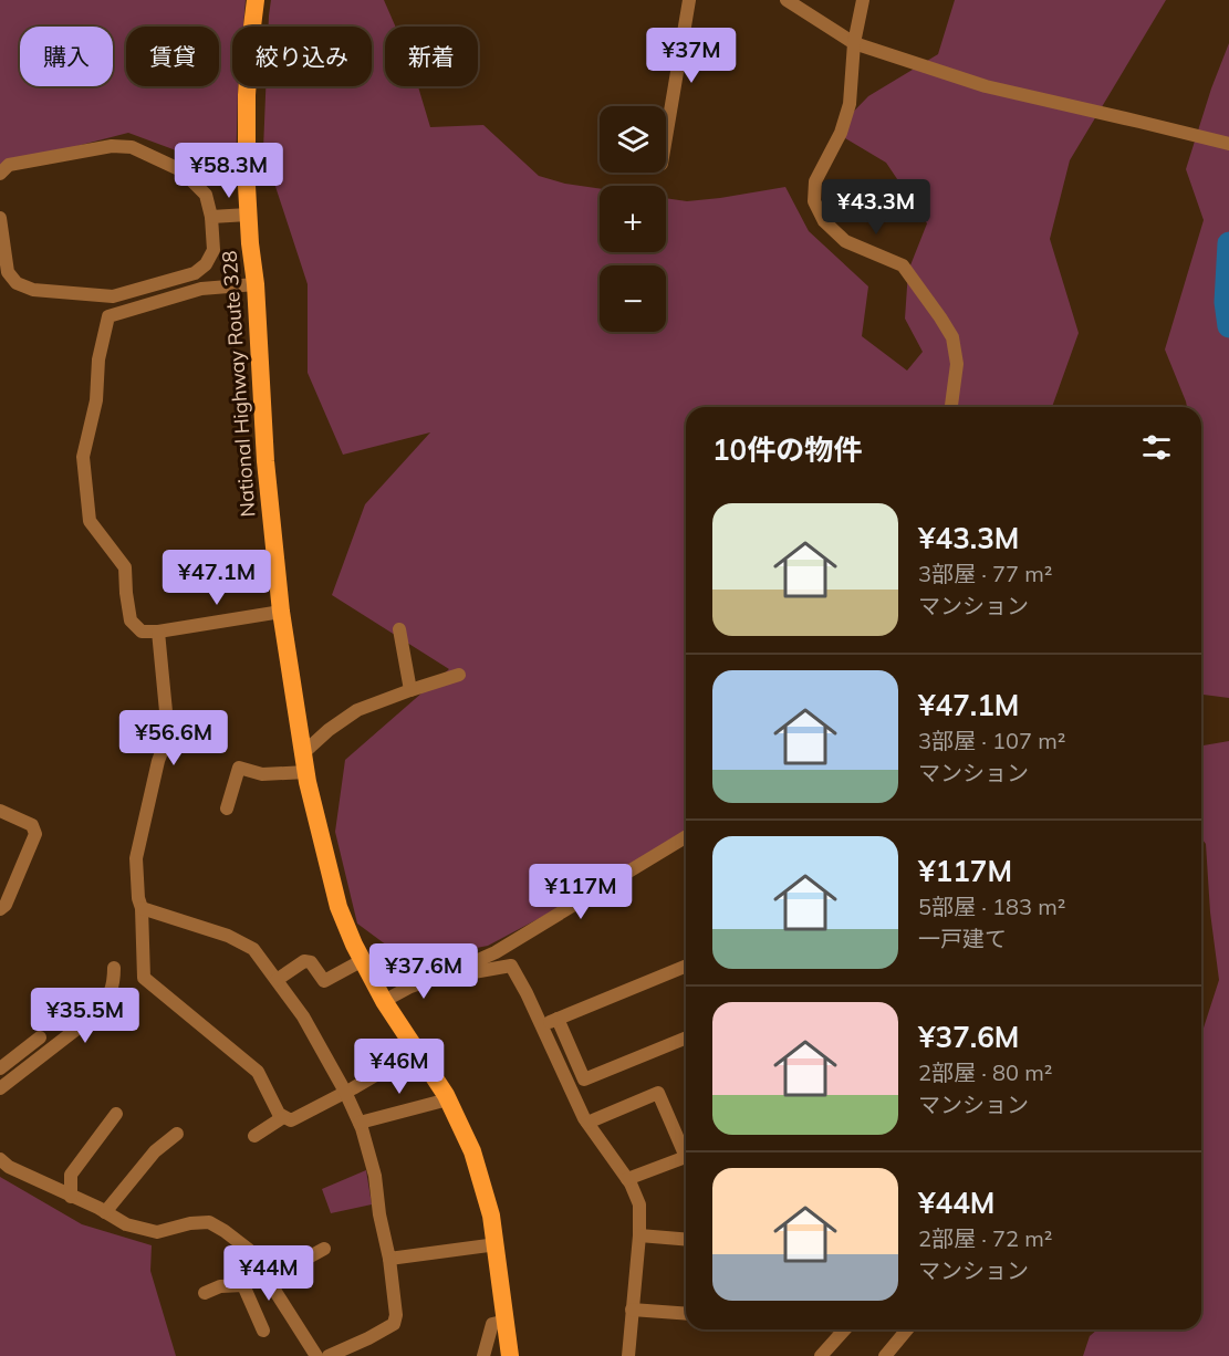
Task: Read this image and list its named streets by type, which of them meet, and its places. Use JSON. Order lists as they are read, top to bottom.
{
  "streets": {
    "highway": ["National Highway Route 328"]
  },
  "page": {
    "chip": [
      "購入",
      "賃貸",
      "絞り込み",
      "新着"
    ],
    "price": [
      "¥37M",
      "¥58.3M",
      "¥43.3M",
      "¥47.1M",
      "¥56.6M",
      "¥117M",
      "¥37.6M",
      "¥35.5M",
      "¥46M",
      "¥44M"
    ],
    "map_buttons": ["+", "−"],
    "heading": "10件の物件",
    "list": [
      {
        "name": "¥43.3M",
        "note": "3部屋 · 77 m² · マンション"
      },
      {
        "name": "¥47.1M",
        "note": "3部屋 · 107 m² · マンション"
      },
      {
        "name": "¥117M",
        "note": "5部屋 · 183 m² · 一戸建て"
      },
      {
        "name": "¥37.6M",
        "note": "2部屋 · 80 m² · マンション"
      },
      {
        "name": "¥44M",
        "note": "2部屋 · 72 m² · マンション"
      }
    ]
  }
}
